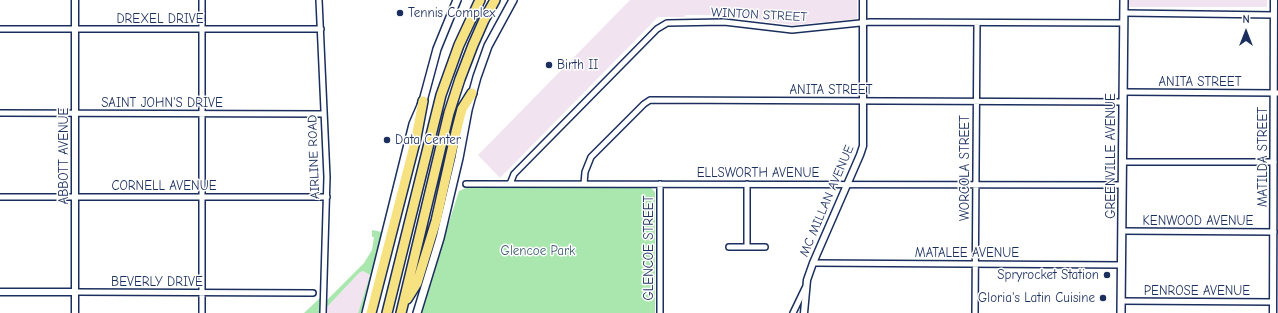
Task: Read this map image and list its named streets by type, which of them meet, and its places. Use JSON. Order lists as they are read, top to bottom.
{
  "streets": {
    "main road": ["GREENVILLE AVENUE"],
    "street": [
      "WINTON STREET",
      "DREXEL DRIVE",
      "ANITA STREET",
      "SAINT JOHN'S DRIVE",
      "ABBOTT AVENUE",
      "AIRLINE ROAD",
      "MATILDA STREET",
      "WORCOLA STREET",
      "ELLSWORTH AVENUE",
      "CORNELL AVENUE",
      "MC MILLAN AVENUE",
      "KENWOOD AVENUE",
      "GLENCOE STREET",
      "MATALEE AVENUE",
      "BEVERLY DRIVE",
      "PENROSE AVENUE"
    ]
  },
  "crossings": [
    ["WINTON STREET", "GREENVILLE AVENUE"],
    ["WINTON STREET", "WORCOLA STREET"],
    ["WINTON STREET", "ELLSWORTH AVENUE"],
    ["WINTON STREET", "MC MILLAN AVENUE"],
    ["DREXEL DRIVE", "ABBOTT AVENUE"],
    ["DREXEL DRIVE", "AIRLINE ROAD"],
    ["ANITA STREET", "GREENVILLE AVENUE"],
    ["ANITA STREET", "MATILDA STREET"],
    ["ANITA STREET", "WORCOLA STREET"],
    ["ANITA STREET", "ELLSWORTH AVENUE"],
    ["ANITA STREET", "MC MILLAN AVENUE"],
    ["SAINT JOHN'S DRIVE", "ABBOTT AVENUE"],
    ["SAINT JOHN'S DRIVE", "AIRLINE ROAD"],
    ["ABBOTT AVENUE", "CORNELL AVENUE"],
    ["ABBOTT AVENUE", "BEVERLY DRIVE"],
    ["GREENVILLE AVENUE", "ELLSWORTH AVENUE"],
    ["GREENVILLE AVENUE", "KENWOOD AVENUE"],
    ["GREENVILLE AVENUE", "MATALEE AVENUE"],
    ["GREENVILLE AVENUE", "PENROSE AVENUE"],
    ["AIRLINE ROAD", "CORNELL AVENUE"],
    ["MATILDA STREET", "KENWOOD AVENUE"],
    ["MATILDA STREET", "PENROSE AVENUE"],
    ["WORCOLA STREET", "ELLSWORTH AVENUE"],
    ["WORCOLA STREET", "MATALEE AVENUE"],
    ["ELLSWORTH AVENUE", "MC MILLAN AVENUE"],
    ["ELLSWORTH AVENUE", "GLENCOE STREET"],
    ["MC MILLAN AVENUE", "MATALEE AVENUE"]
  ],
  "parks": ["Glencoe Park"],
  "places": [
    "Tennis Complex",
    "Birth II",
    "Data Center",
    "Spryrocket Station",
    "Gloria's Latin Cuisine"
  ],
  "north": "top"
}
